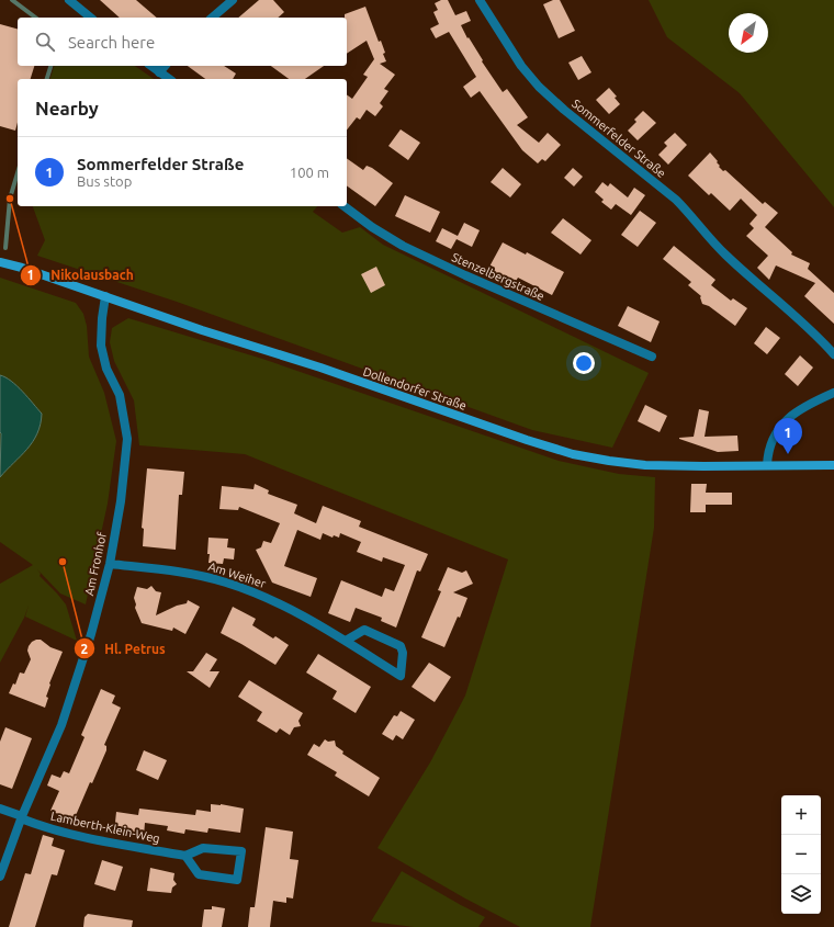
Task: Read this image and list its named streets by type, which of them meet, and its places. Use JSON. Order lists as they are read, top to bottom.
{
  "streets": {
    "main road": ["Dollendorfer Straße"],
    "street": [
      "Sommerfelder Straße",
      "Stenzelbergstraße",
      "Am Fronhof",
      "Am Weiher",
      "Lamberth-Klein-Weg"
    ]
  },
  "crossings": [
    ["Dollendorfer Straße", "Am Fronhof"],
    ["Am Fronhof", "Am Weiher"],
    ["Am Fronhof", "Lamberth-Klein-Weg"]
  ],
  "places": ["Nikolausbach", "Hl. Petrus"],
  "north": "bottom left",
  "page": {
    "search": "Search here",
    "heading": "Nearby",
    "list": [
      {
        "mark": "1",
        "name": "Sommerfelder Straße",
        "note": "Bus stop",
        "value": "100 m"
      }
    ],
    "pins": "1",
    "map_buttons": ["+", "−"]
  }
}
